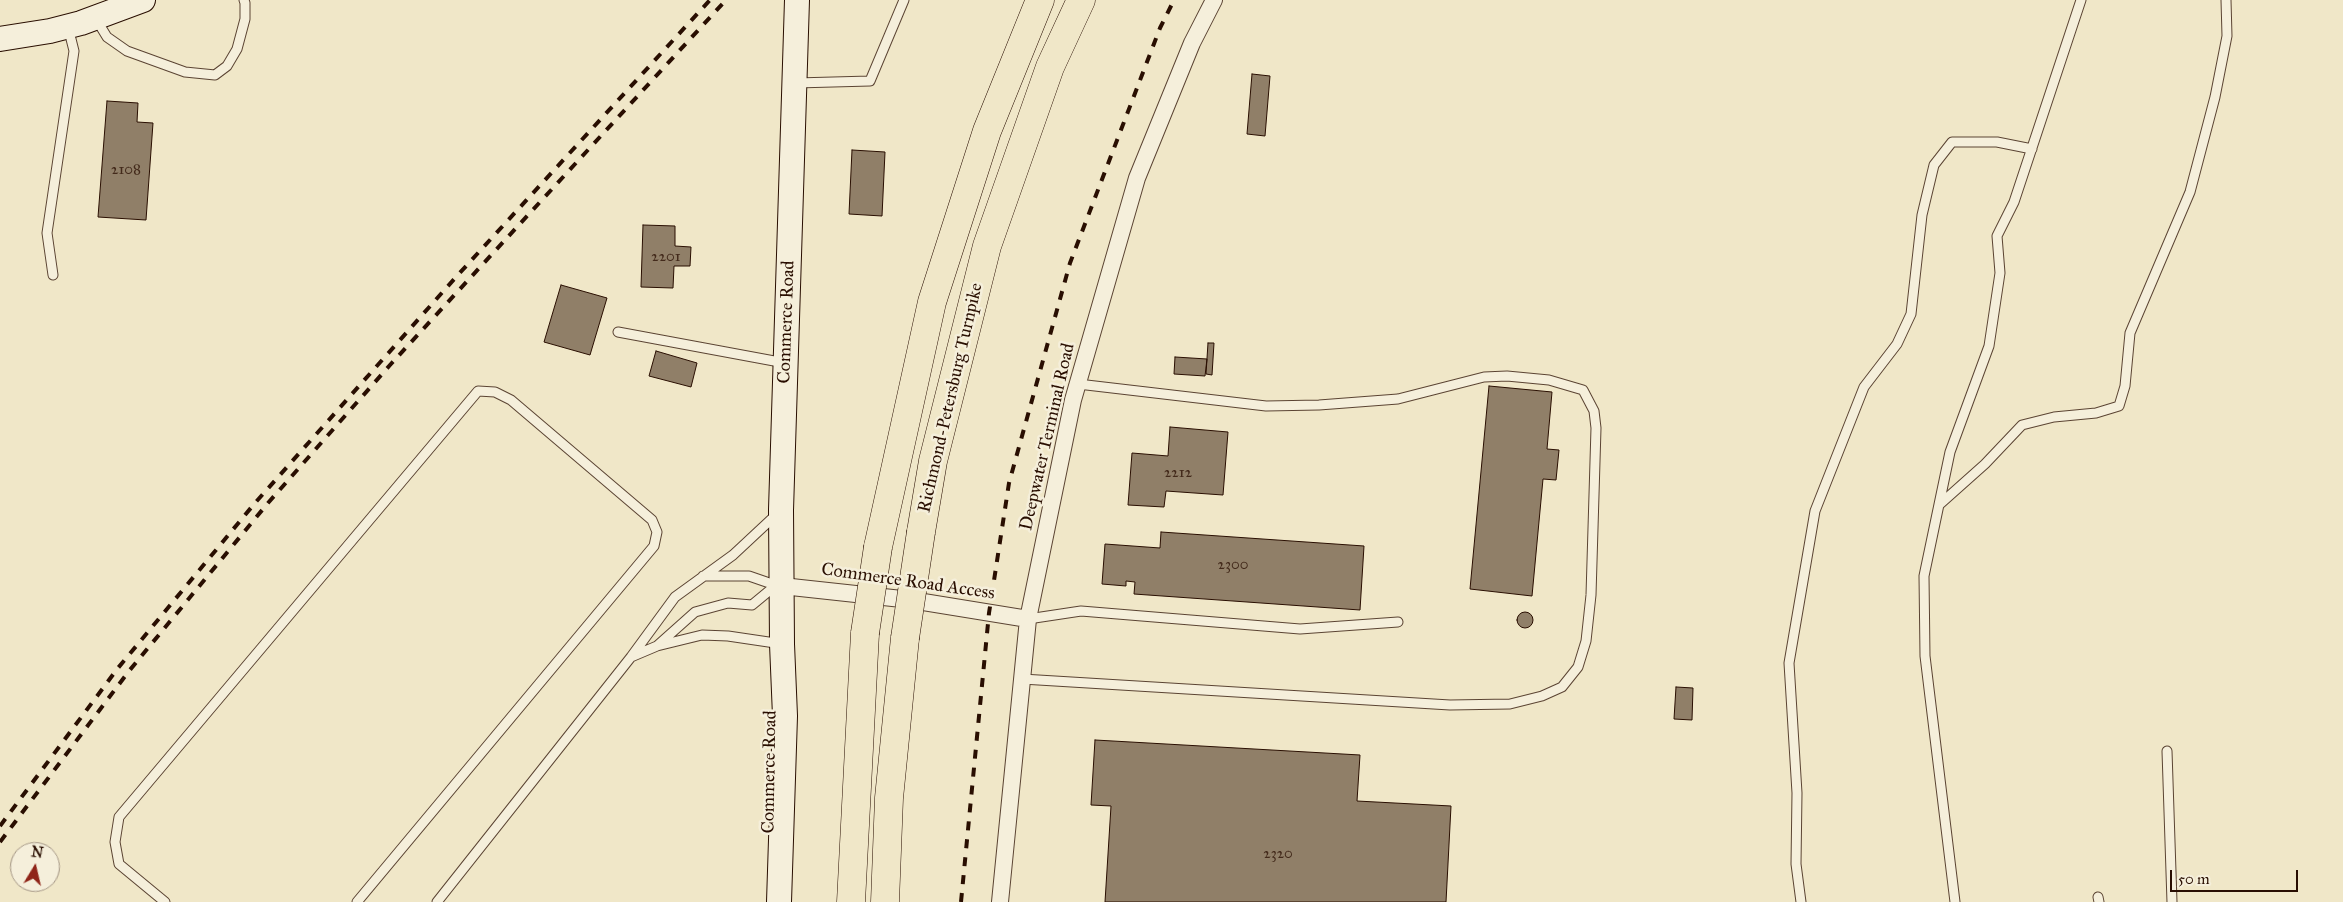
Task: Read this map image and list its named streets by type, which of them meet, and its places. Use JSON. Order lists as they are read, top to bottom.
{
  "streets": {
    "highway": ["Richmond-Petersburg Turnpike"],
    "main road": ["Commerce Road"],
    "street": ["Deepwater Terminal Road", "Commerce Road Access"]
  },
  "crossings": [
    ["Commerce Road", "Commerce Road Access"],
    ["Deepwater Terminal Road", "Commerce Road Access"]
  ],
  "house_numbers": [
    "2108",
    "2201",
    "2212",
    "2300",
    "2320"
  ],
  "scale_bar": "50 m",
  "north": "top"
}
